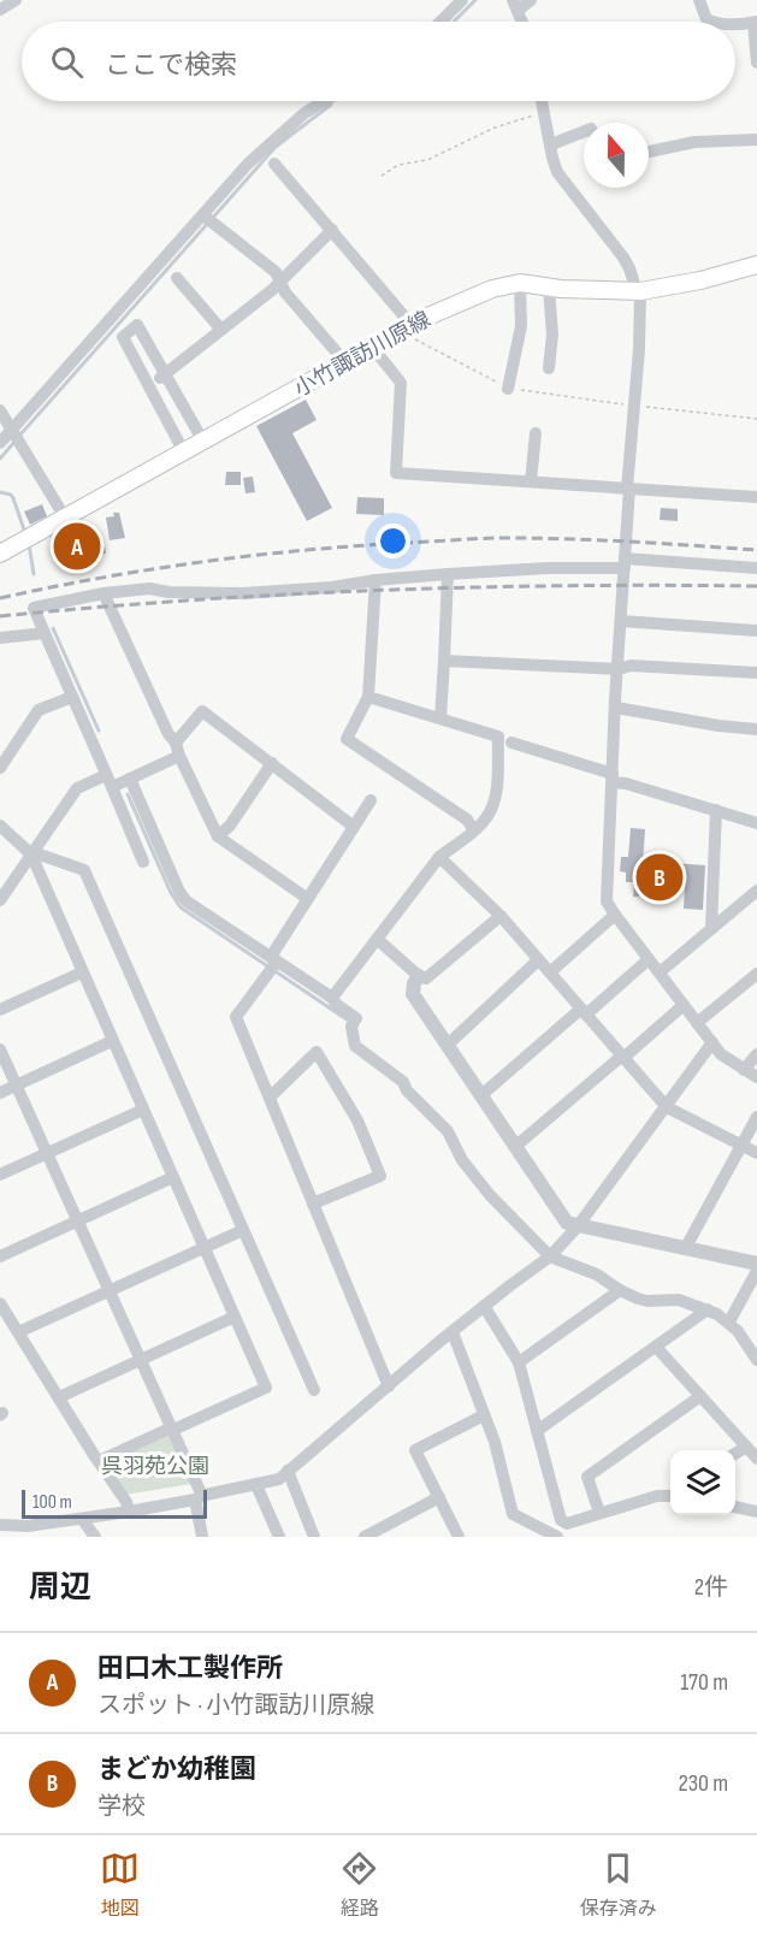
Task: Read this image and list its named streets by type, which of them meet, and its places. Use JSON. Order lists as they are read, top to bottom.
{
  "streets": {
    "main road": ["小竹諏訪川原線"]
  },
  "parks": ["呉羽苑公園"],
  "scale_bar": "100 m",
  "north": "top",
  "page": {
    "search": "ここで検索",
    "pins": ["A", "B"],
    "scale": "100 m",
    "heading": ["周辺", "2件"],
    "list": [
      {
        "mark": "A",
        "name": "田口木工製作所",
        "note": "スポット · 小竹諏訪川原線",
        "value": "170 m"
      },
      {
        "mark": "B",
        "name": "まどか幼稚園",
        "note": "学校",
        "value": "230 m"
      }
    ],
    "nav": ["地図", "経路", "保存済み"]
  }
}
